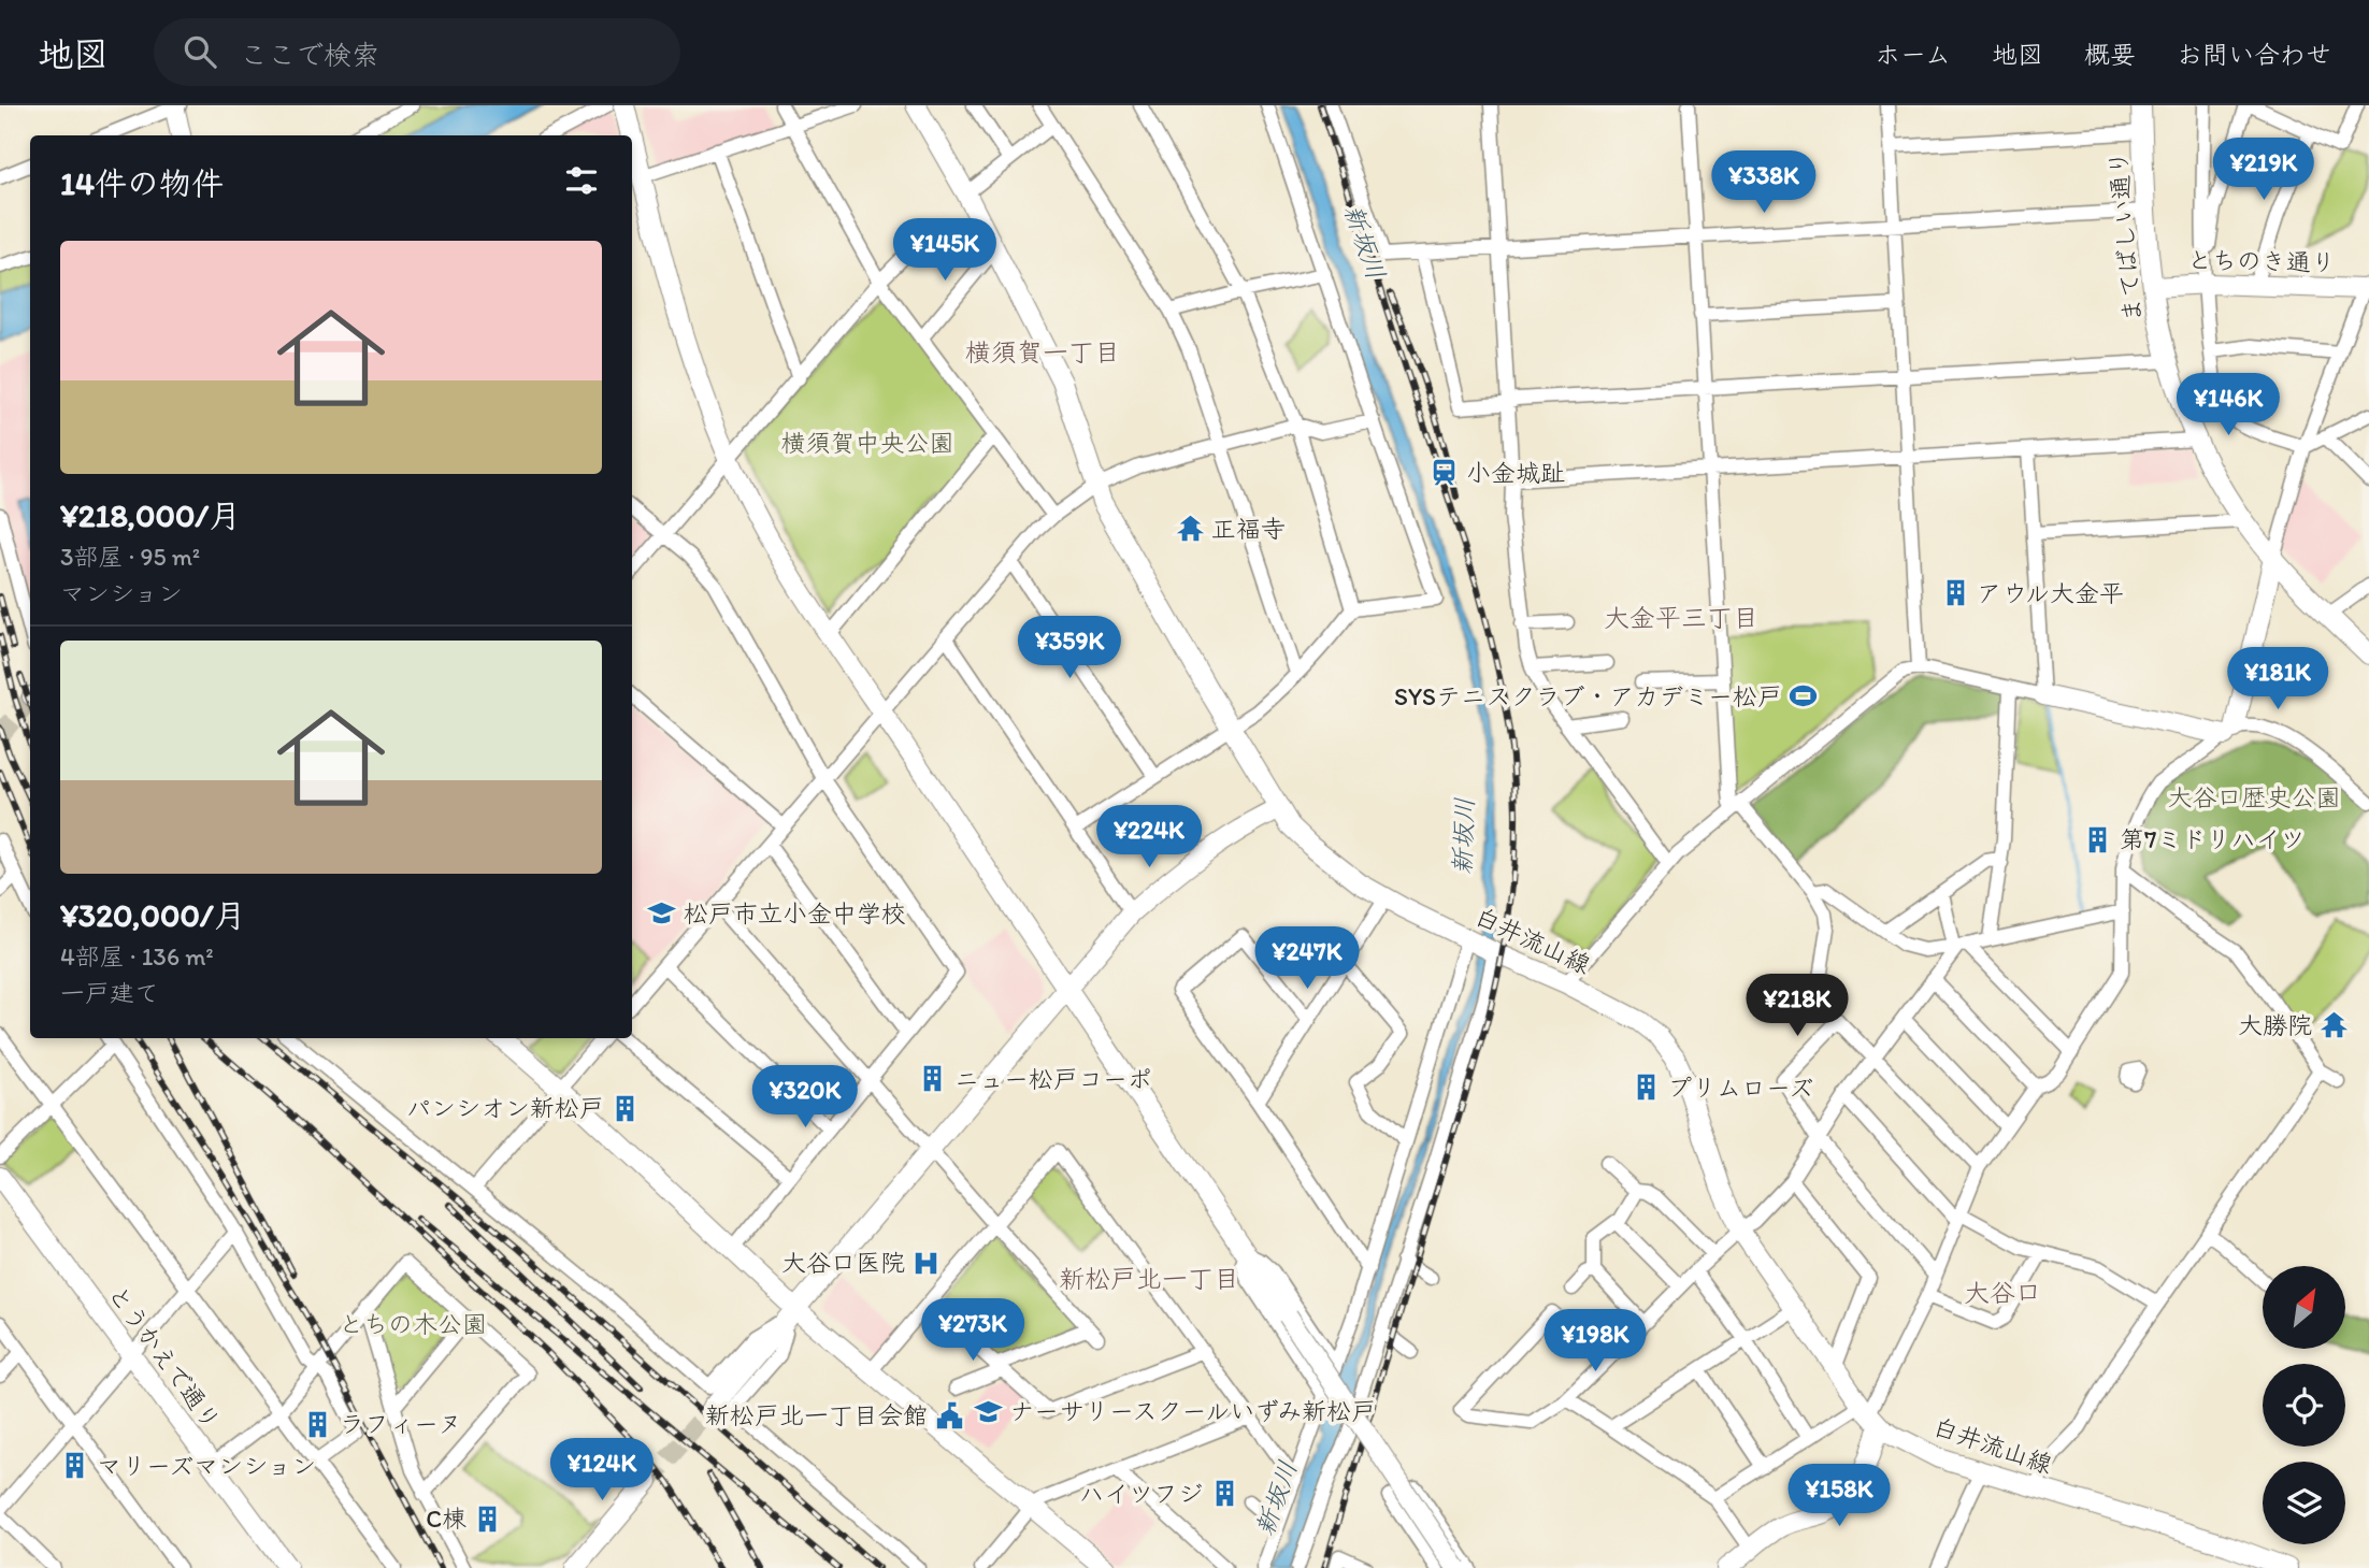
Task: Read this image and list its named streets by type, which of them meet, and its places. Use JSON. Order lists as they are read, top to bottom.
{
  "streets": {
    "street": [
      "まてばしい通り",
      "とちのき通り",
      "白井流山線",
      "とうかえで通り"
    ]
  },
  "crossings": [
    ["まてばしい通り", "とちのき通り"]
  ],
  "districts": [
    "横須賀一丁目",
    "大金平三丁目",
    "新松戸北一丁目",
    "大谷口"
  ],
  "water": ["新坂川"],
  "parks": ["横須賀中央公園", "大谷口歴史公園", "とちの木公園"],
  "places": {
    "station": ["小金城趾"],
    "temple": ["正福寺", "大勝院"],
    "building": [
      "アウル大金平",
      "第7ミドリハイツ",
      "ニュー松戸コーポ",
      "プリムローズ",
      "パンシオン新松戸",
      "ラフィーヌ",
      "マリーズマンション",
      "ハイツフジ",
      "C棟"
    ],
    "sports": ["SYSテニスクラブ・アカデミー松戸"],
    "school or university": ["松戸市立小金中学校", "ナーサリースクールいずみ新松戸"],
    "hospital": ["大谷口医院"],
    "public building": ["新松戸北一丁目会館"]
  },
  "north": "top right",
  "page": {
    "header": "地図",
    "search": "ここで検索",
    "nav": [
      "ホーム",
      "地図",
      "概要",
      "お問い合わせ"
    ],
    "heading": "14件の物件",
    "price": [
      "¥219K",
      "¥338K",
      "¥145K",
      "¥146K",
      "¥359K",
      "¥181K",
      "¥224K",
      "¥247K",
      "¥218K",
      "¥320K",
      "¥273K",
      "¥198K",
      "¥124K",
      "¥158K"
    ],
    "list": [
      {
        "name": "¥218,000/月",
        "note": "3部屋 · 95 m² · マンション"
      },
      {
        "name": "¥320,000/月",
        "note": "4部屋 · 136 m² · 一戸建て"
      }
    ]
  }
}
